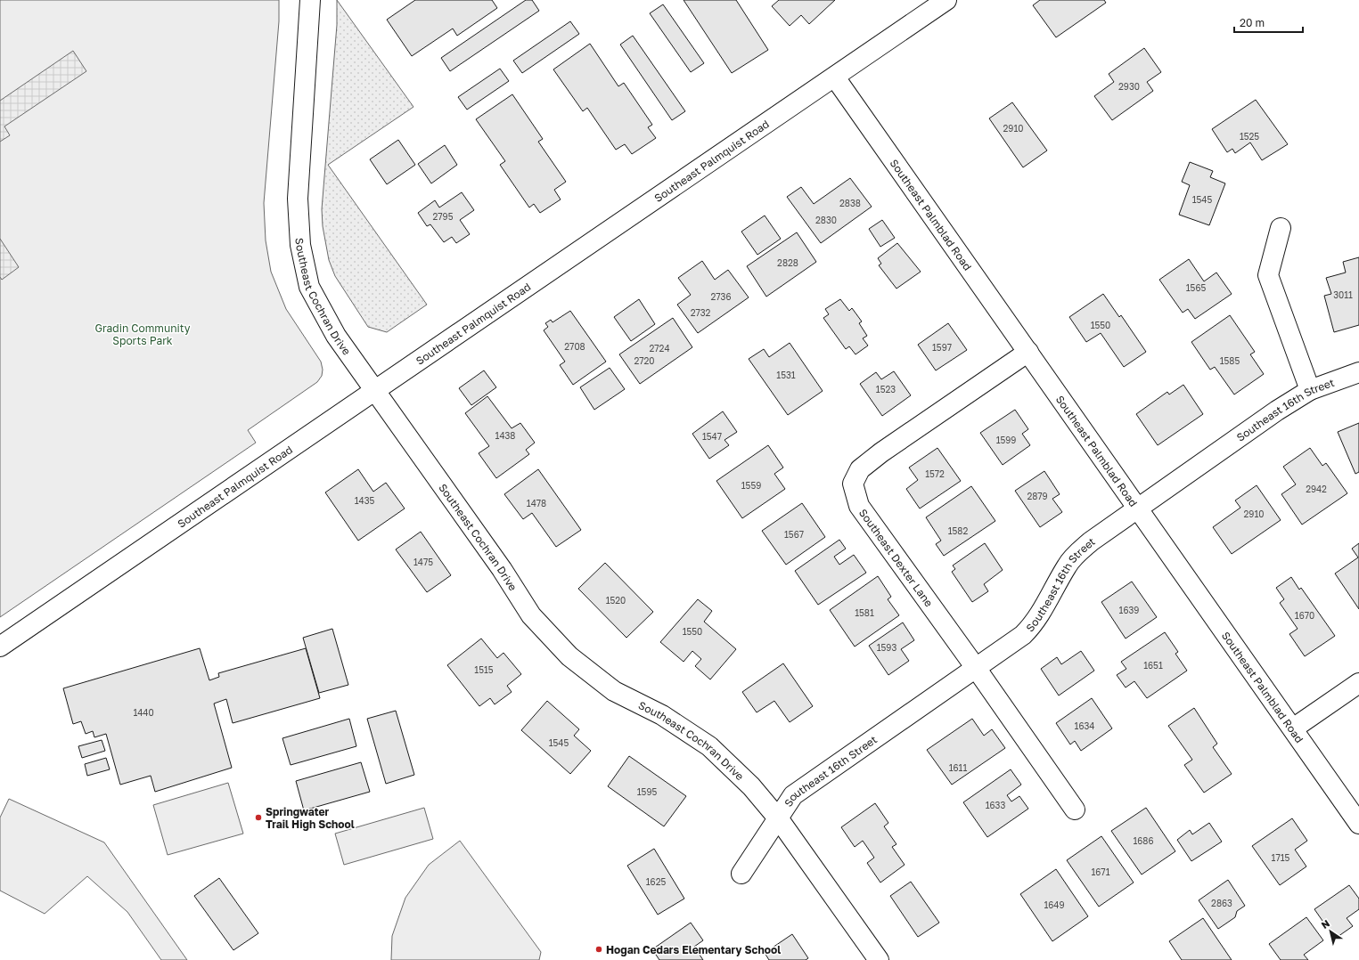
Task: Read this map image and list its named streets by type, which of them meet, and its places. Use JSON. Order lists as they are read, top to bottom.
{
  "streets": {
    "street": [
      "Southeast Palmquist Road",
      "Southeast Palmblad Road",
      "Southeast Cochran Drive",
      "Southeast 16th Street",
      "Southeast Dexter Lane"
    ]
  },
  "crossings": [
    ["Southeast Palmquist Road", "Southeast Palmblad Road"],
    ["Southeast Palmquist Road", "Southeast Cochran Drive"],
    ["Southeast Palmblad Road", "Southeast 16th Street"],
    ["Southeast Palmblad Road", "Southeast Dexter Lane"],
    ["Southeast Cochran Drive", "Southeast 16th Street"],
    ["Southeast 16th Street", "Southeast Dexter Lane"]
  ],
  "parks": ["Gradin Community Sports Park"],
  "places": ["Springwater Trail High School", "Hogan Cedars Elementary School"],
  "house_numbers": [
    "2930",
    "2910",
    "1525",
    "1545",
    "2838",
    "2795",
    "2830",
    "2828",
    "1565",
    "3011",
    "2736",
    "2732",
    "1550",
    "2708",
    "1597",
    "2724",
    "2720",
    "1585",
    "1531",
    "1523",
    "1438",
    "1547",
    "1599",
    "1572",
    "1559",
    "2942",
    "2879",
    "1435",
    "1478",
    "2910",
    "1582",
    "1567",
    "1475",
    "1520",
    "1639",
    "1581",
    "1670",
    "1550",
    "1593",
    "1651",
    "1515",
    "1440",
    "1634",
    "1545",
    "1611",
    "1595",
    "1633",
    "1686",
    "1715",
    "1671",
    "1625",
    "2863",
    "1649"
  ],
  "scale_bar": "20 m",
  "north": "top left"
}
